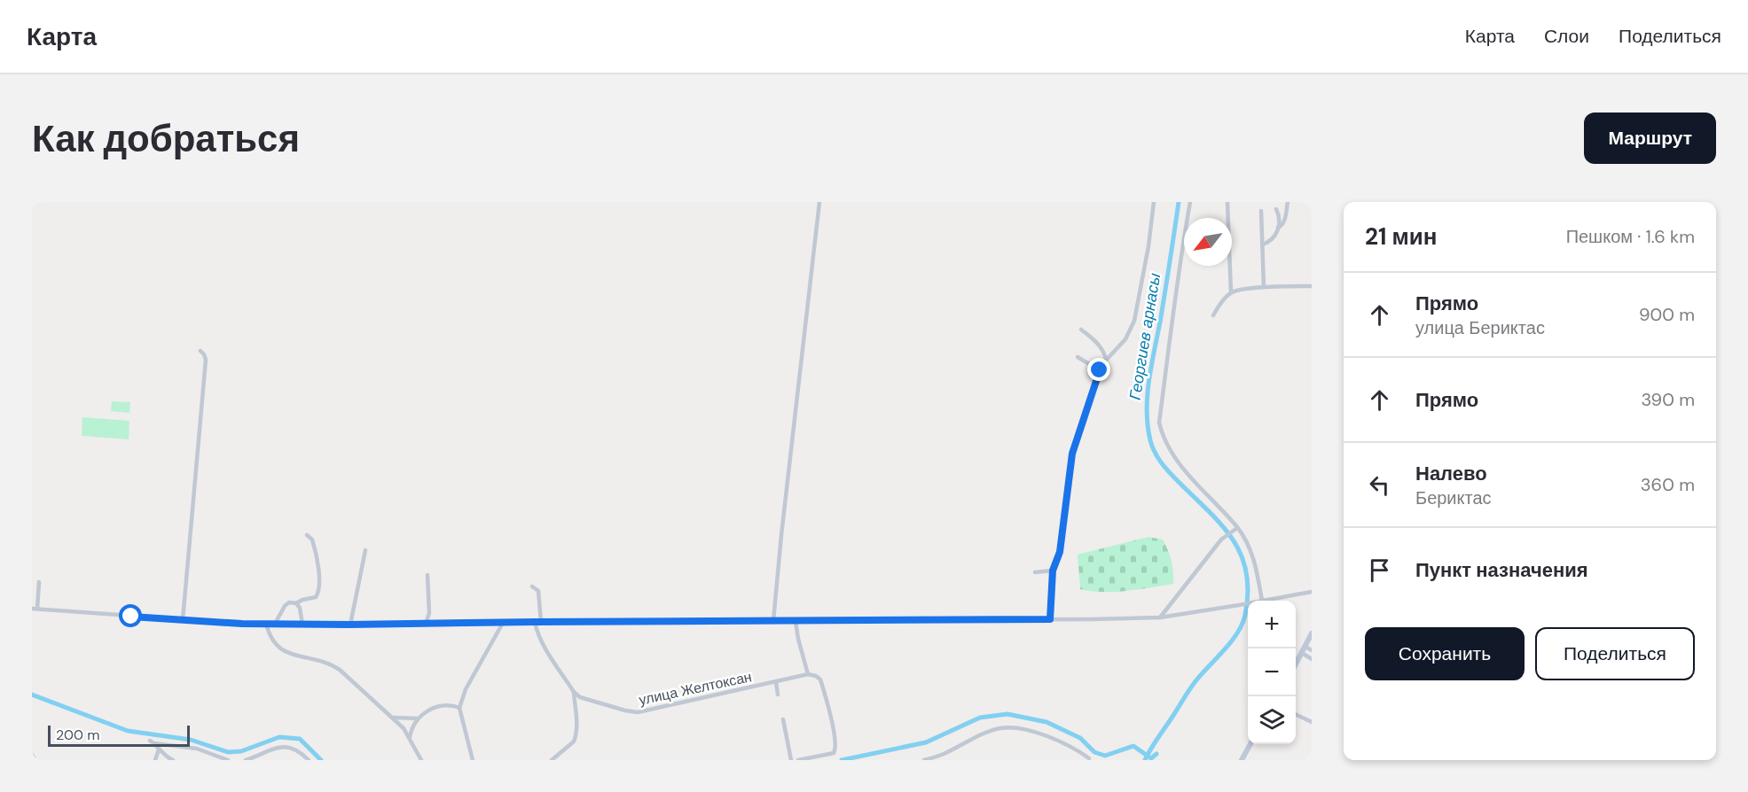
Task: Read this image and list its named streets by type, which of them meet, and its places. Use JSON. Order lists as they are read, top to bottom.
{
  "streets": {
    "street": ["улица Желтоксан"]
  },
  "water": ["Георгиев арнасы"],
  "scale_bar": "200 m",
  "north": "bottom left",
  "page": {
    "header": "Карта",
    "nav": ["Карта", "Слои", "Поделиться"],
    "buttons": [
      "Маршрут",
      ["Сохранить", "Поделиться"]
    ],
    "title": "Как добраться",
    "heading": ["21 мин", "Пешком · 1.6 km"],
    "list": [
      ["Прямо", "улица Бериктас", "900 m"],
      ["Прямо", "390 m"],
      ["Налево", "Бериктас", "360 m"],
      "Пункт назначения"
    ],
    "map_buttons": ["+", "−"],
    "scale": "200 m"
  }
}
